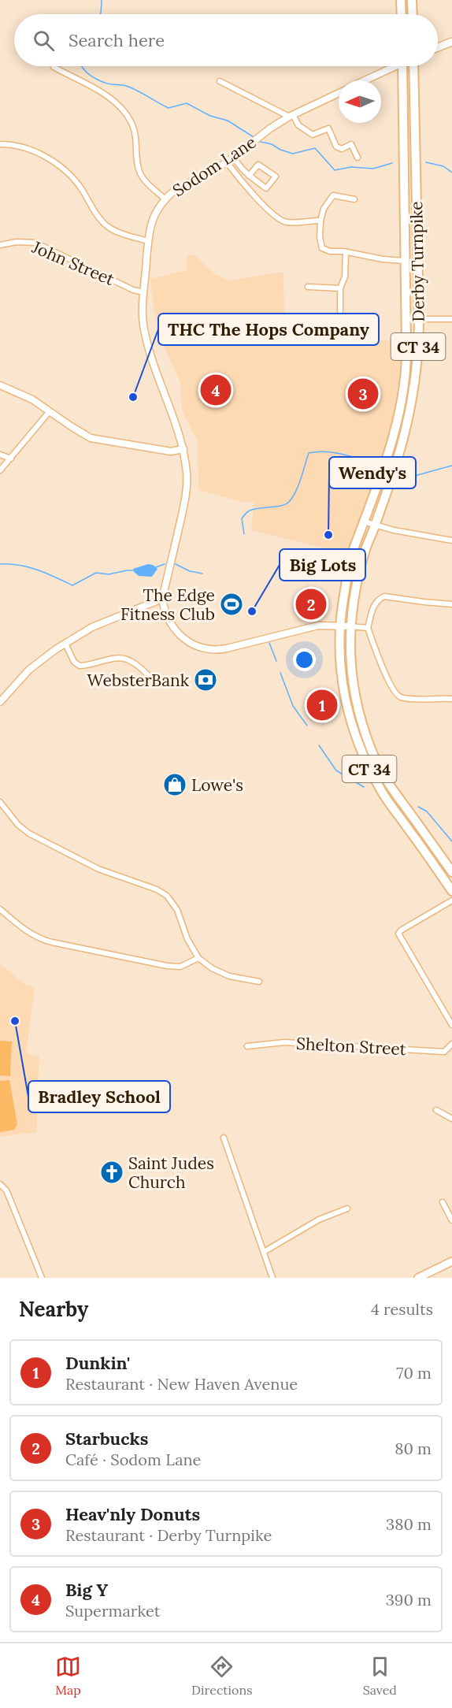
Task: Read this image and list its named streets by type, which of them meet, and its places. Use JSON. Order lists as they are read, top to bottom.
{
  "streets": {
    "highway": ["Derby Turnpike", "CT 34"],
    "street": ["Sodom Lane", "John Street", "Shelton Street"]
  },
  "crossings": [
    ["Sodom Lane", "Derby Turnpike"],
    ["Sodom Lane", "John Street"],
    ["Sodom Lane", "CT 34"],
    ["Derby Turnpike", "CT 34"]
  ],
  "places": {
    "other": [
      "THC The Hops Company",
      "Wendy's",
      "Big Lots",
      "Bradley School"
    ],
    "sports": ["The Edge Fitness Club"],
    "bank": ["WebsterBank"],
    "shop": ["Lowe's"],
    "church": ["Saint Judes Church"]
  },
  "north": "left",
  "page": {
    "search": "Search here",
    "pins": [
      "4",
      "3",
      "2",
      "1"
    ],
    "heading": ["Nearby", "4 results"],
    "list": [
      {
        "mark": "1",
        "name": "Dunkin'",
        "note": "Restaurant · New Haven Avenue",
        "value": "70 m"
      },
      {
        "mark": "2",
        "name": "Starbucks",
        "note": "Café · Sodom Lane",
        "value": "80 m"
      },
      {
        "mark": "3",
        "name": "Heav'nly Donuts",
        "note": "Restaurant · Derby Turnpike",
        "value": "380 m"
      },
      {
        "mark": "4",
        "name": "Big Y",
        "note": "Supermarket",
        "value": "390 m"
      }
    ],
    "nav": ["Map", "Directions", "Saved"]
  }
}
